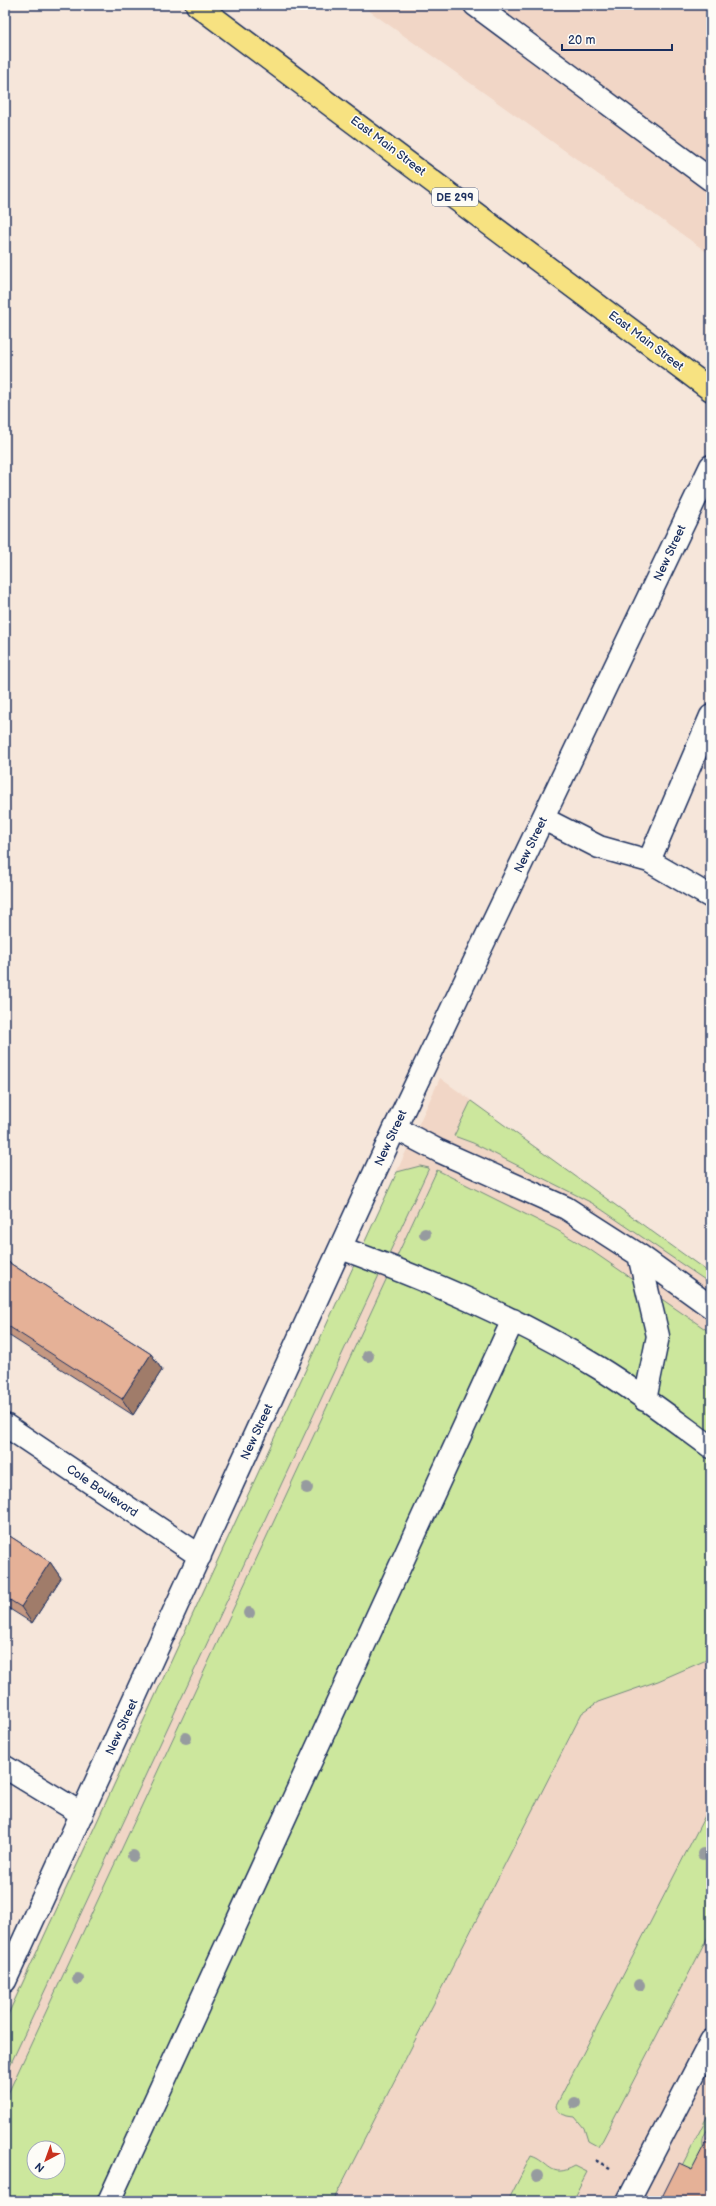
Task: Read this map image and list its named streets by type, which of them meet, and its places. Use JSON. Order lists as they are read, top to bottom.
{
  "streets": {
    "main road": ["East Main Street", "DE 299"],
    "street": ["New Street", "Cole Boulevard"]
  },
  "crossings": [
    ["New Street", "Cole Boulevard"]
  ],
  "scale_bar": "20 m",
  "north": "bottom left"
}
